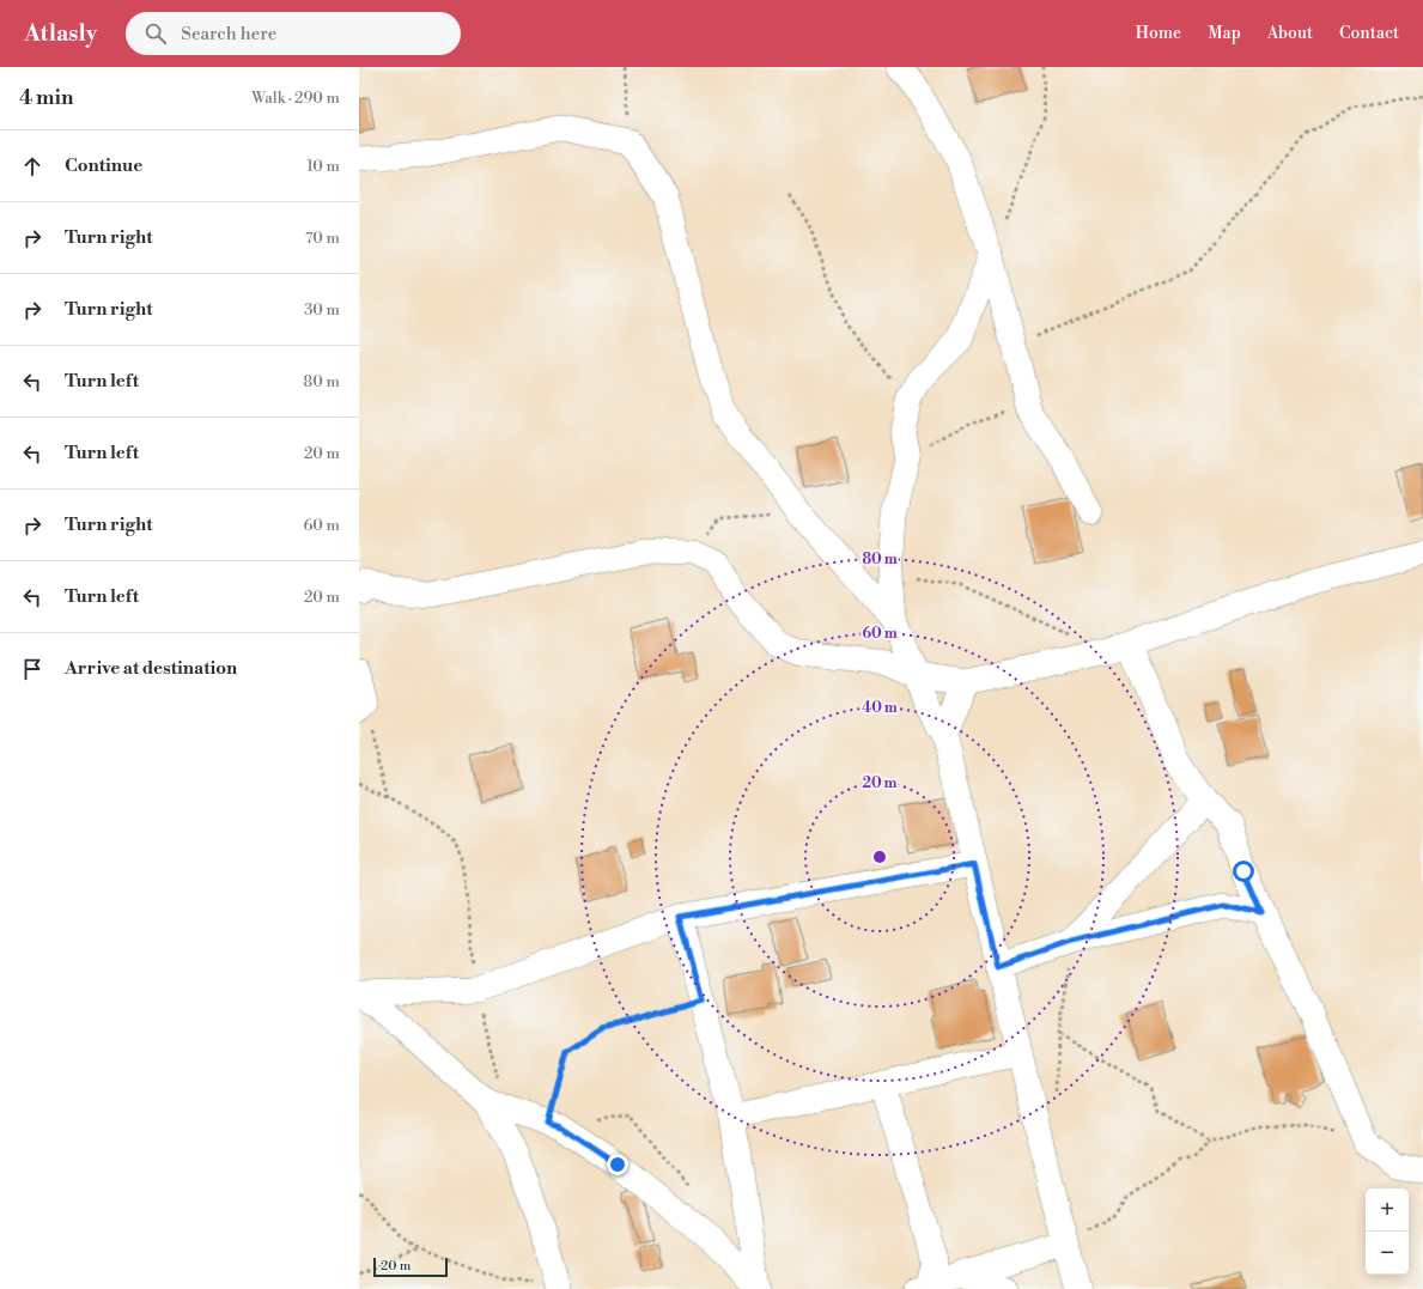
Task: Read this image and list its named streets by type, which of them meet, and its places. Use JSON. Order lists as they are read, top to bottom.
{
  "scale_bar": "20 m",
  "page": {
    "header": "Atlasly",
    "search": "Search here",
    "nav": [
      "Home",
      "Map",
      "About",
      "Contact"
    ],
    "heading": ["4 min", "Walk · 290 m"],
    "list": [
      ["Continue", "10 m"],
      ["Turn right", "70 m"],
      ["Turn right", "30 m"],
      ["Turn left", "80 m"],
      ["Turn left", "20 m"],
      ["Turn right", "60 m"],
      ["Turn left", "20 m"],
      "Arrive at destination"
    ],
    "map_buttons": ["+", "−"],
    "scale": "20 m"
  },
  "rings": [
    "80 m",
    "60 m",
    "40 m",
    "20 m"
  ]
}
